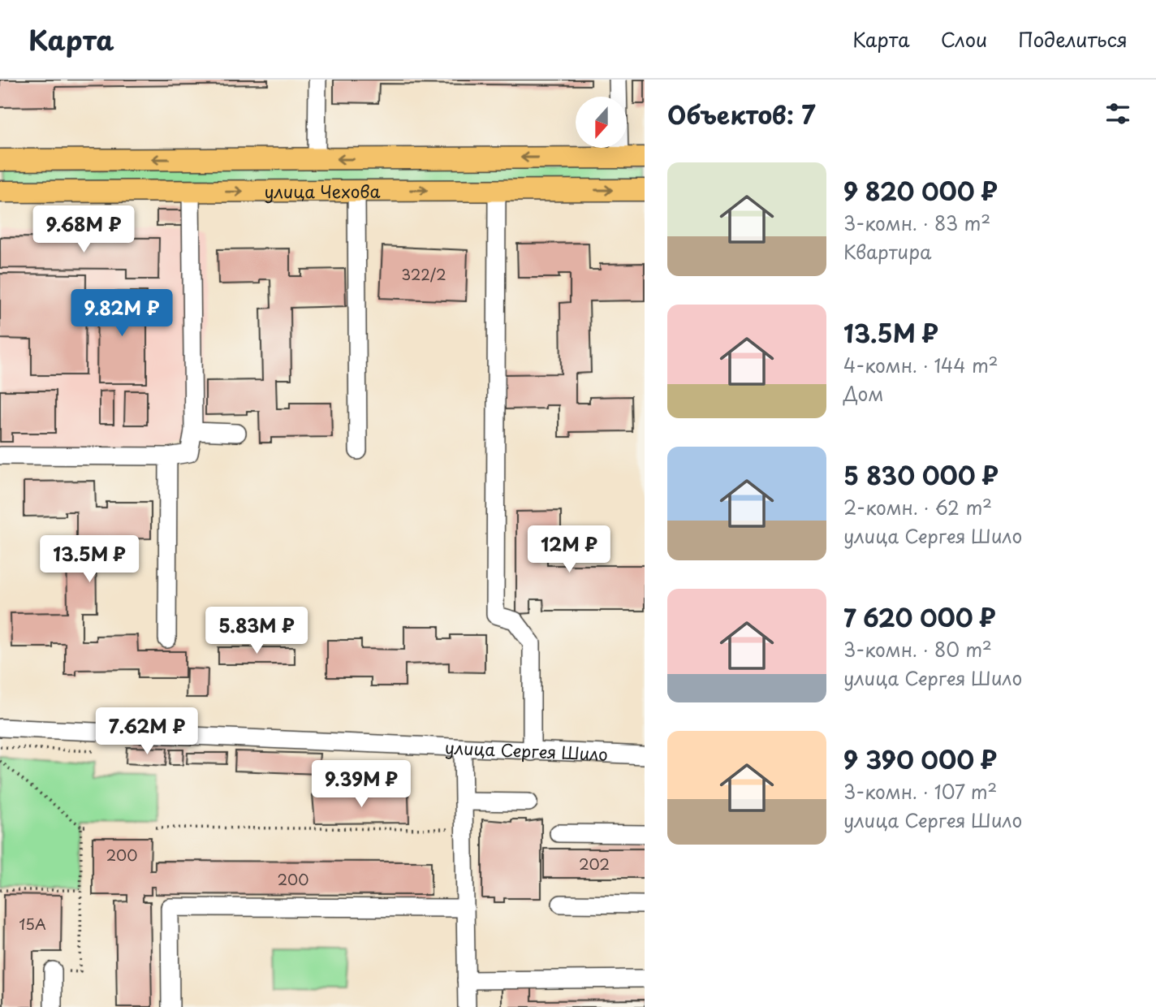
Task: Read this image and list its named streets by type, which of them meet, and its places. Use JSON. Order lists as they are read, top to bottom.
{
  "streets": {
    "main road": ["улица Чехова"],
    "street": ["улица Сергея Шило"]
  },
  "house_numbers": [
    "322/2",
    "200",
    "202",
    "200",
    "15А"
  ],
  "north": "bottom",
  "page": {
    "header": "Карта",
    "nav": ["Карта", "Слои", "Поделиться"],
    "heading": "Объектов: 7",
    "list": [
      {
        "name": "9 820 000 ₽",
        "note": "3-комн. · 83 m² · Квартира"
      },
      {
        "name": "13.5M ₽",
        "note": "4-комн. · 144 m² · Дом"
      },
      {
        "name": "5 830 000 ₽",
        "note": "2-комн. · 62 m² · улица Сергея Шило"
      },
      {
        "name": "7 620 000 ₽",
        "note": "3-комн. · 80 m² · улица Сергея Шило"
      },
      {
        "name": "9 390 000 ₽",
        "note": "3-комн. · 107 m² · улица Сергея Шило"
      }
    ],
    "price": [
      "9.68M ₽",
      "9.82M ₽",
      "12M ₽",
      "13.5M ₽",
      "5.83M ₽",
      "7.62M ₽",
      "9.39M ₽"
    ]
  }
}
